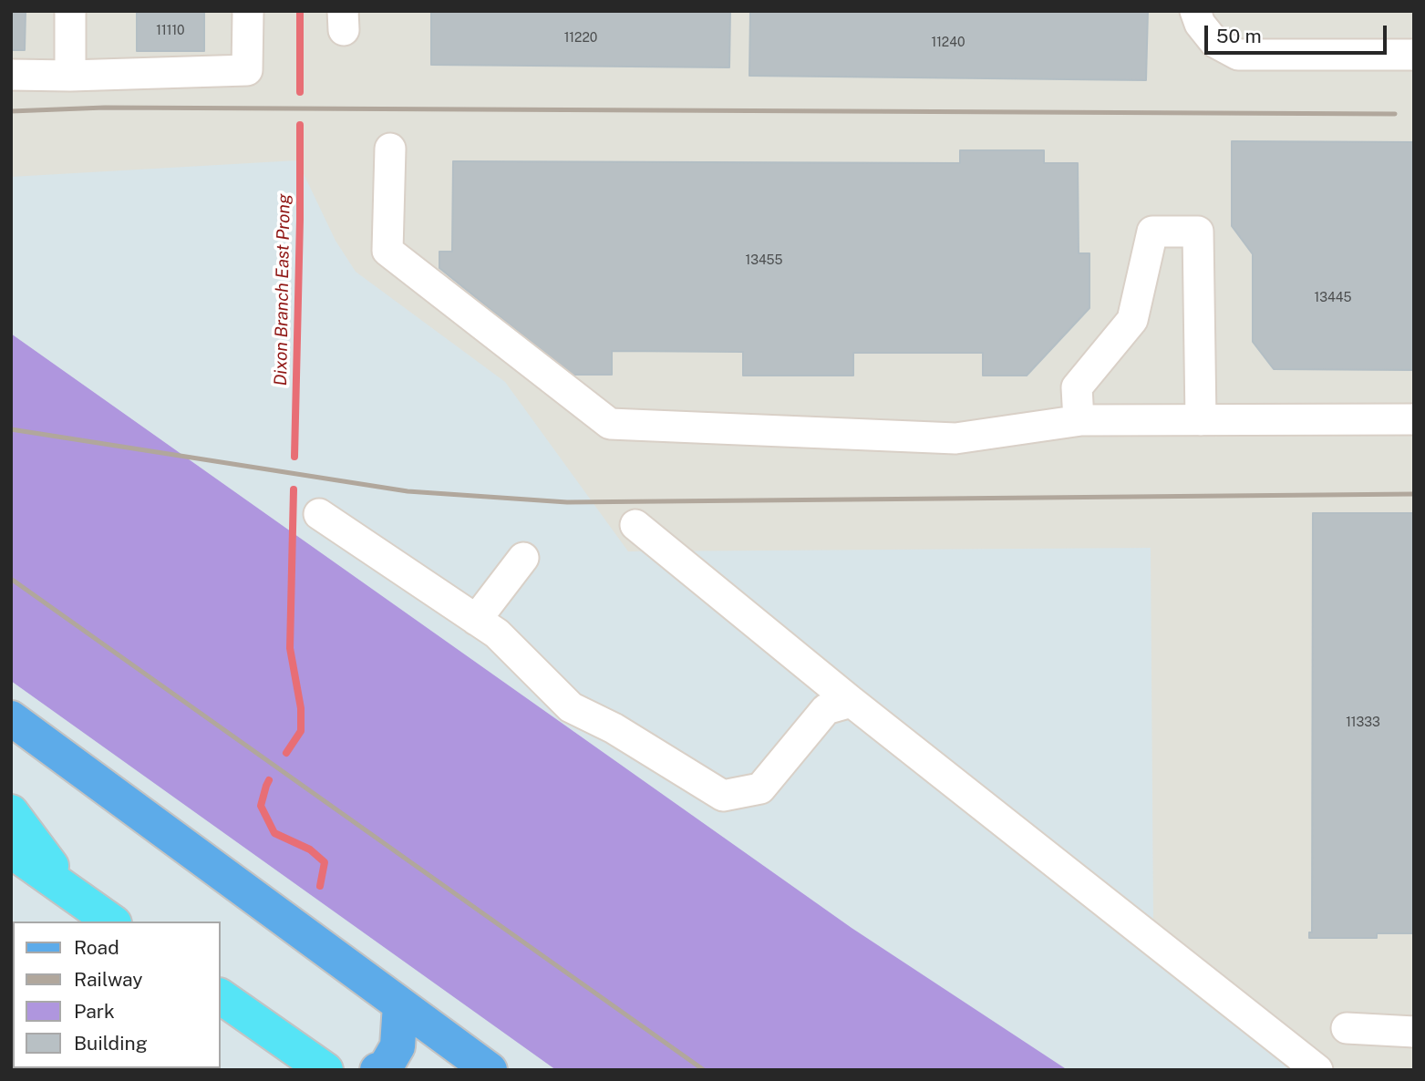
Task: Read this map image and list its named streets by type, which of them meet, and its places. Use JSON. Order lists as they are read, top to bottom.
{
  "water": ["Dixon Branch East Prong"],
  "house_numbers": [
    "11110",
    "11220",
    "11240",
    "13455",
    "13445",
    "11333"
  ],
  "legend": [
    "Road",
    "Railway",
    "Park",
    "Building"
  ],
  "scale_bar": "50 m"
}
